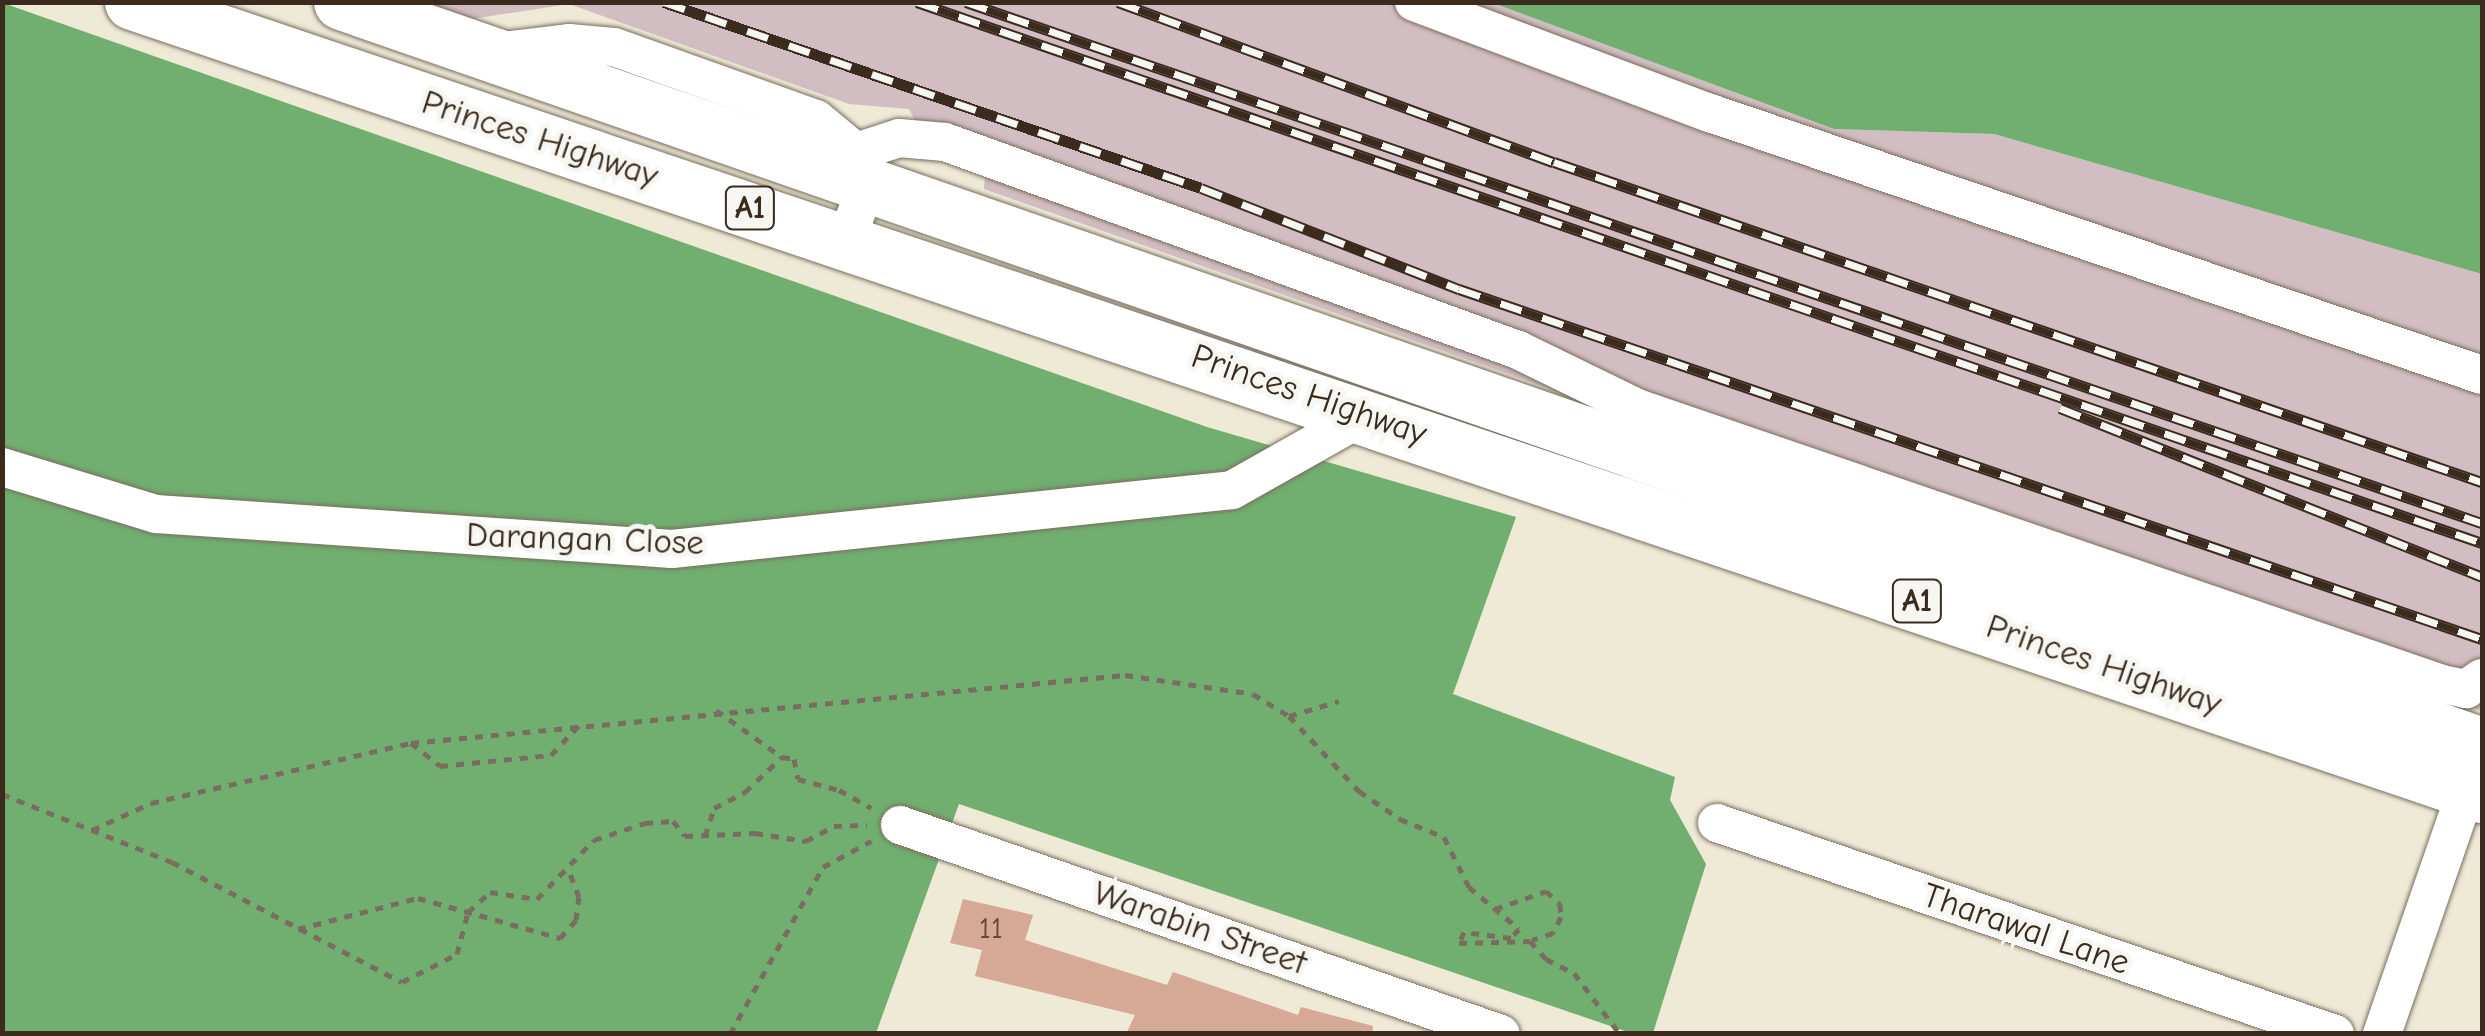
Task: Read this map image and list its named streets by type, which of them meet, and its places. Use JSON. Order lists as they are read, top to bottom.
{
  "streets": {
    "highway": ["Princes Highway", "A1"],
    "street": ["Darangan Close", "Warabin Street", "Tharawal Lane"]
  },
  "crossings": [
    ["Princes Highway", "Darangan Close"]
  ],
  "house_numbers": ["11"]
}
